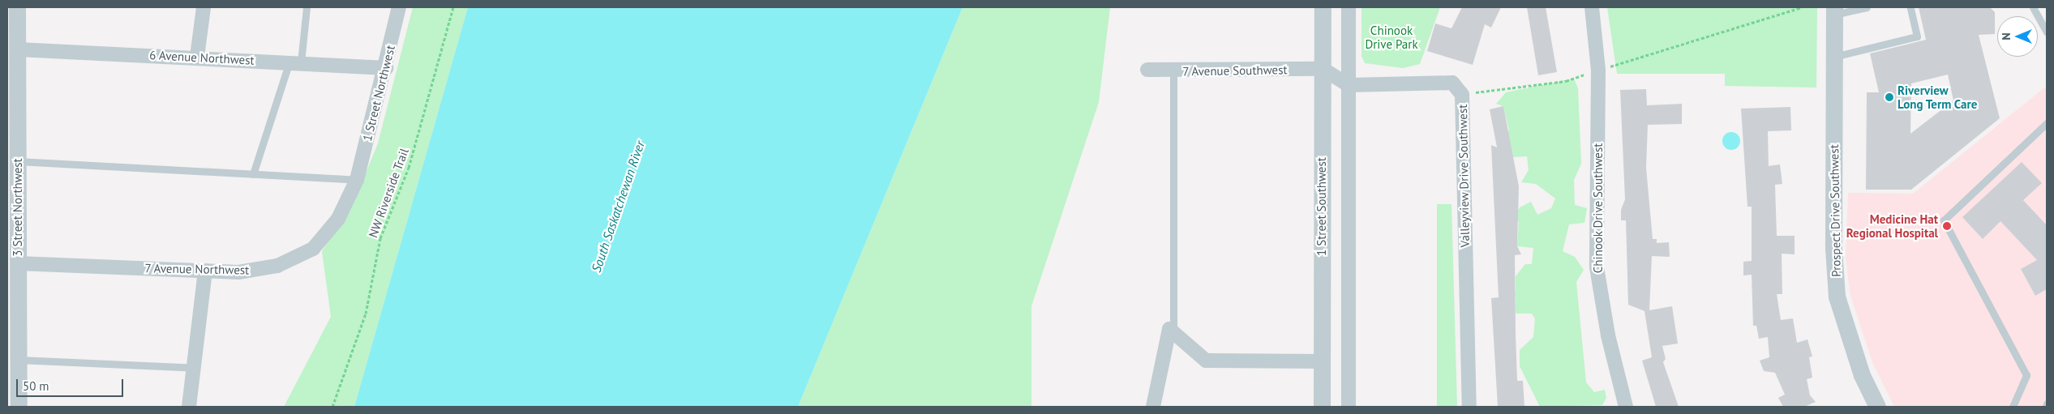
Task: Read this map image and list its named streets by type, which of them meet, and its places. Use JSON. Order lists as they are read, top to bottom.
{
  "streets": {
    "street": [
      "6 Avenue Northwest",
      "7 Avenue Southwest",
      "1 Street Northwest",
      "Valleyview Drive Southwest",
      "1 Street Southwest",
      "3 Street Northwest",
      "Chinook Drive Southwest",
      "Prospect Drive Southwest",
      "7 Avenue Northwest"
    ],
    "path": ["NW Riverside Trail"]
  },
  "crossings": [
    ["6 Avenue Northwest", "1 Street Northwest"],
    ["6 Avenue Northwest", "3 Street Northwest"],
    ["7 Avenue Southwest", "1 Street Southwest"],
    ["1 Street Northwest", "7 Avenue Northwest"],
    ["3 Street Northwest", "7 Avenue Northwest"]
  ],
  "water": ["South Saskatchewan River"],
  "parks": ["Chinook Drive Park"],
  "places": ["Riverview Long Term Care", "Medicine Hat Regional Hospital"],
  "scale_bar": "50 m",
  "north": "left"
}
